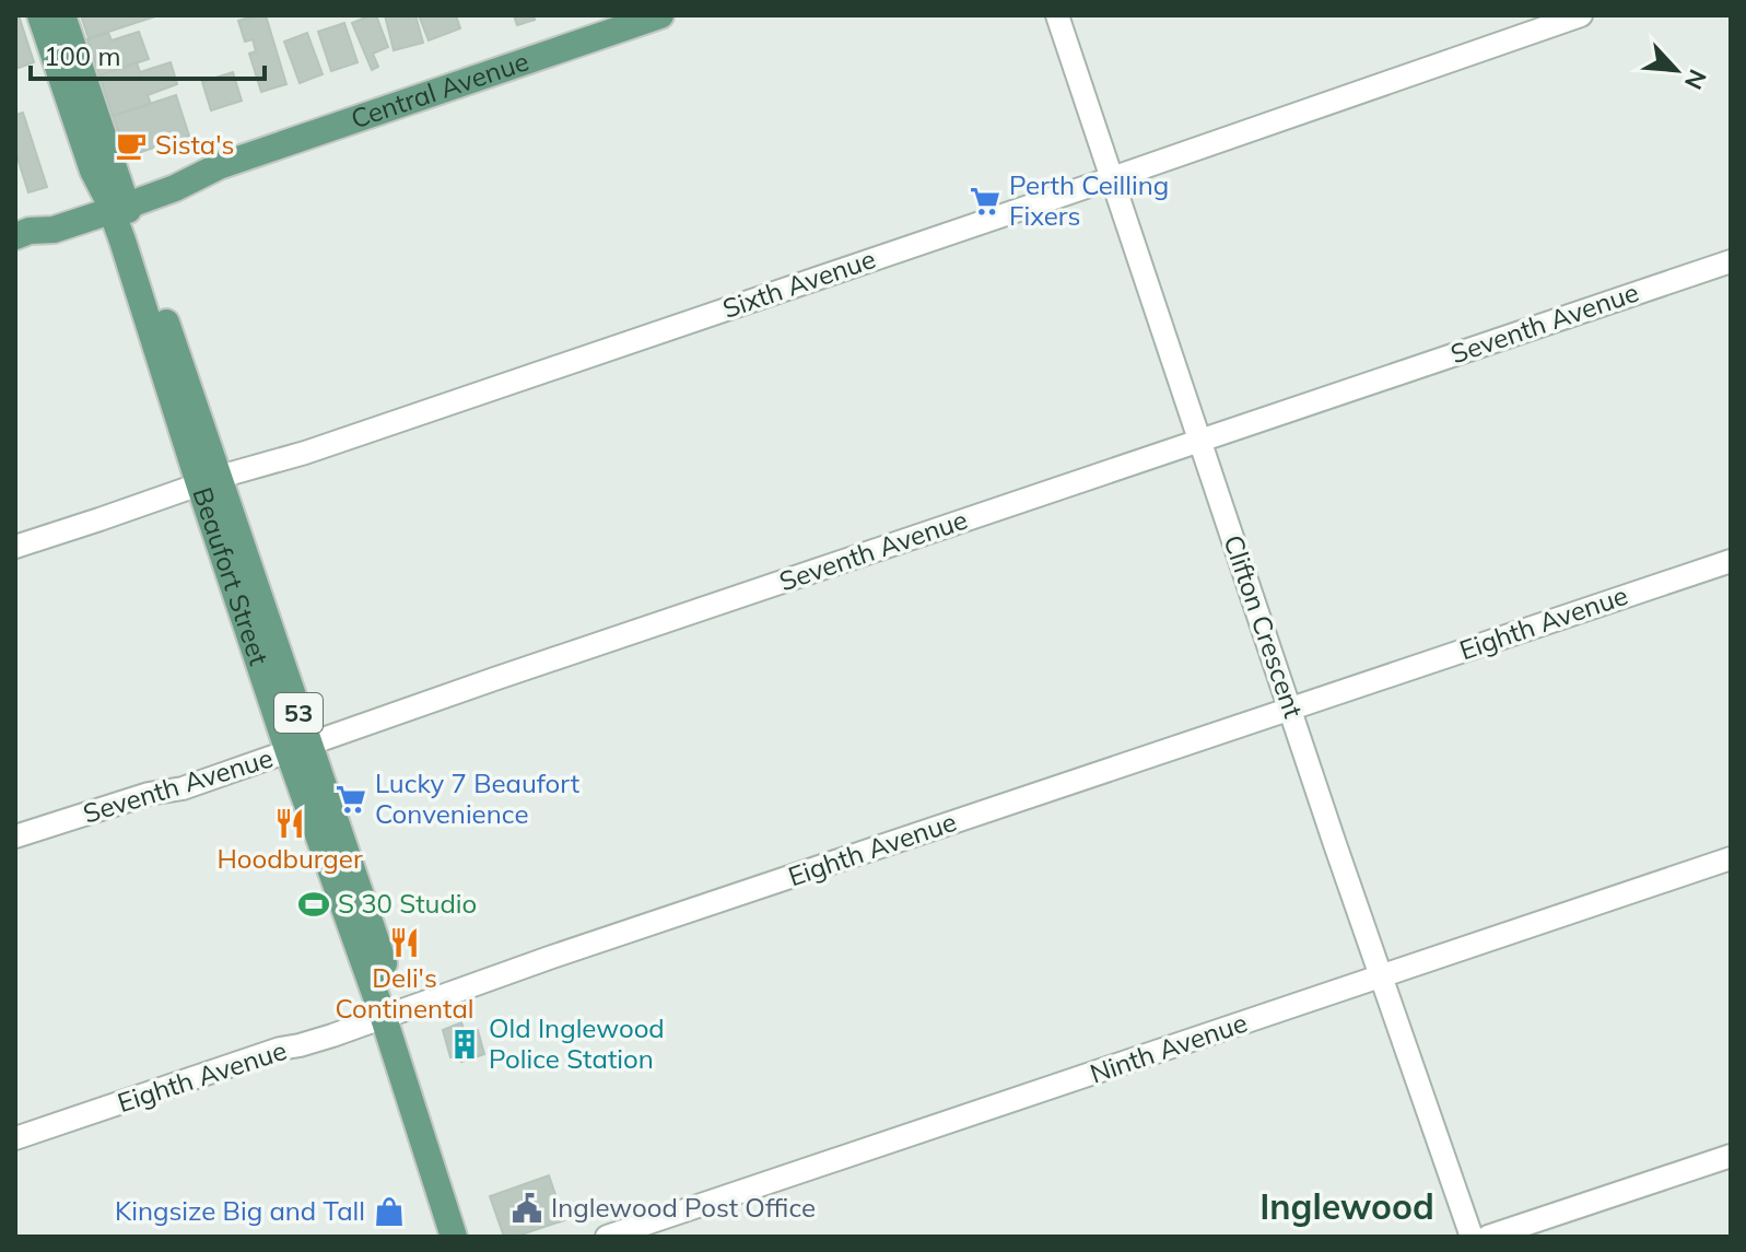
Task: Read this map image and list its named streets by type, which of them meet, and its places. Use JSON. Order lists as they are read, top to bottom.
{
  "streets": {
    "main road": ["Central Avenue", "Beaufort Street", "53"],
    "street": [
      "Sixth Avenue",
      "Seventh Avenue",
      "Eighth Avenue",
      "Clifton Crescent",
      "Ninth Avenue"
    ]
  },
  "crossings": [
    ["Central Avenue", "Beaufort Street"],
    ["Sixth Avenue", "Beaufort Street"],
    ["Sixth Avenue", "Clifton Crescent"],
    ["Seventh Avenue", "Beaufort Street"],
    ["Seventh Avenue", "Clifton Crescent"],
    ["Beaufort Street", "Eighth Avenue"],
    ["Eighth Avenue", "Clifton Crescent"],
    ["Clifton Crescent", "Ninth Avenue"]
  ],
  "districts": ["Inglewood"],
  "places": {
    "cafe": ["Sista's"],
    "supermarket": ["Perth Ceilling Fixers", "Lucky 7 Beaufort Convenience"],
    "restaurant": ["Hoodburger", "Deli's Continental"],
    "sports": ["S 30 Studio"],
    "building": ["Old Inglewood Police Station"],
    "public building": ["Inglewood Post Office"],
    "shop": ["Kingsize Big and Tall"]
  },
  "scale_bar": "100 m",
  "north": "bottom right"
}
